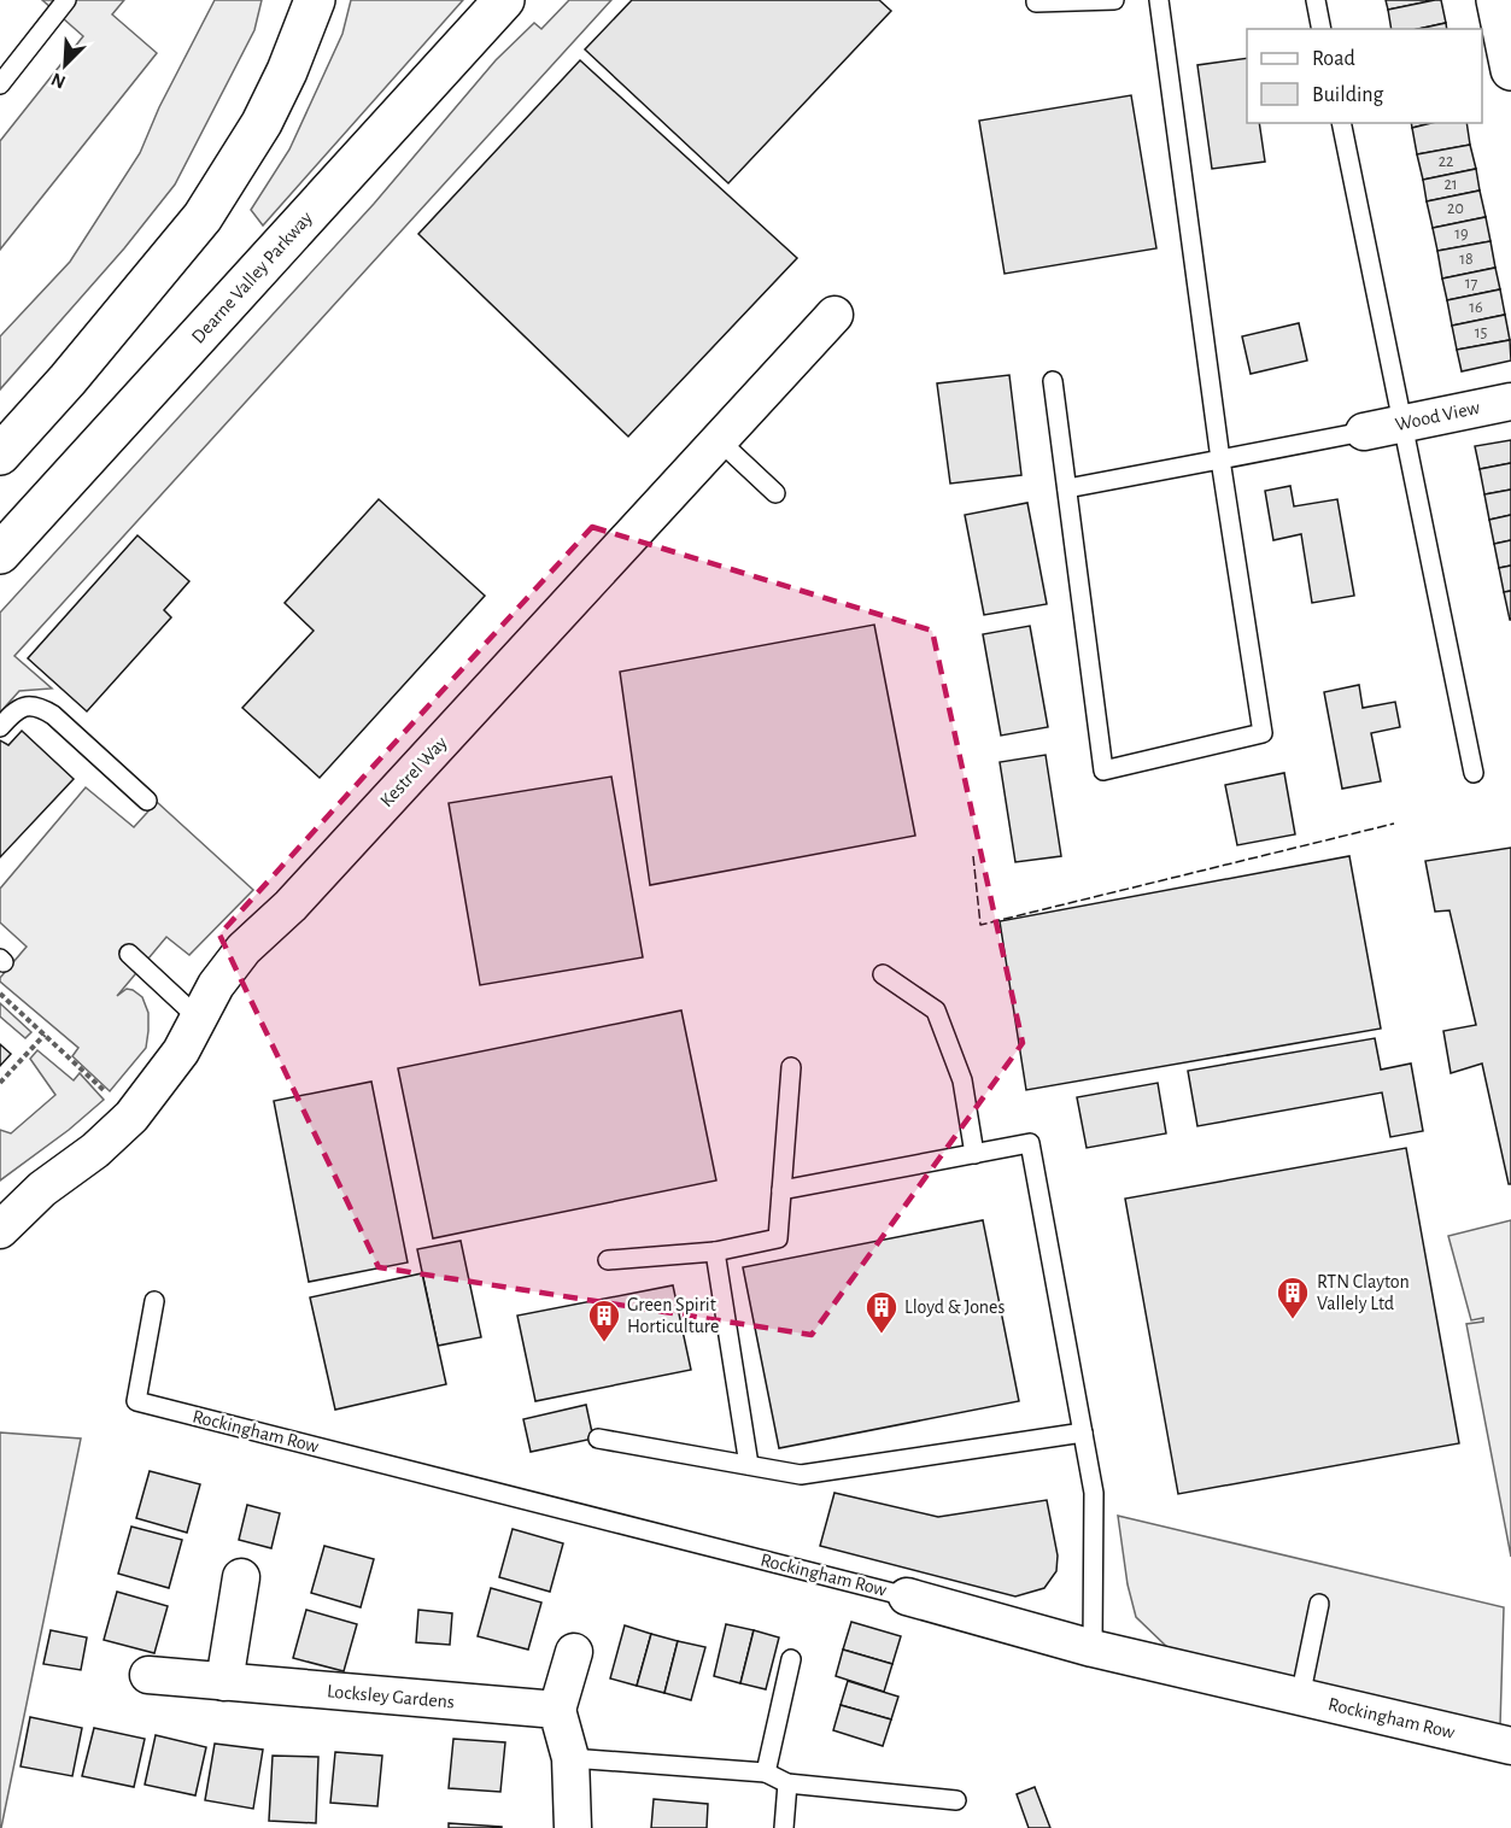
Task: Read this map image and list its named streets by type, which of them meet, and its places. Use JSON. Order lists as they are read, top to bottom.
{
  "streets": {
    "highway": ["Dearne Valley Parkway"],
    "street": [
      "Wood View",
      "Kestrel Way",
      "Rockingham Row",
      "Locksley Gardens"
    ]
  },
  "places": {
    "building": ["RTN Clayton Vallely Ltd", "Lloyd & Jones", "Green Spirit Horticulture"]
  },
  "house_numbers": [
    "22",
    "21",
    "20",
    "19",
    "18",
    "17",
    "16",
    "15"
  ],
  "legend": ["Road", "Building"],
  "north": "bottom left"
}
